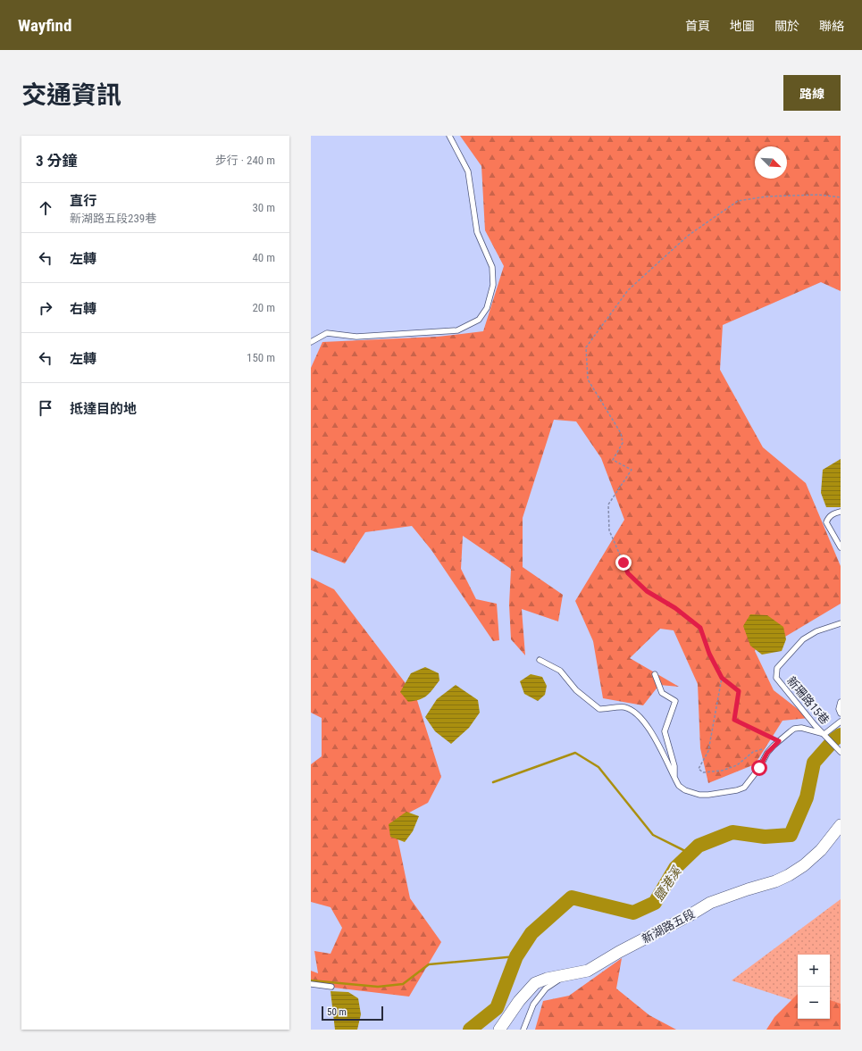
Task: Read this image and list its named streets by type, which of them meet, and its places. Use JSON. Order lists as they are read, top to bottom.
{
  "streets": {
    "street": ["新湖路五段"],
    "lane": ["新珊路15巷"]
  },
  "water": ["鹽港溪"],
  "scale_bar": "50 m",
  "north": "bottom right",
  "page": {
    "header": "Wayfind",
    "nav": [
      "首頁",
      "地圖",
      "關於",
      "聯絡"
    ],
    "title": "交通資訊",
    "buttons": "路線",
    "heading": ["3 分鐘", "步行 · 240 m"],
    "list": [
      ["直行", "新湖路五段239巷", "30 m"],
      ["左轉", "40 m"],
      ["右轉", "20 m"],
      ["左轉", "150 m"],
      "抵達目的地"
    ],
    "map_buttons": ["+", "−"],
    "scale": "50 m"
  }
}
